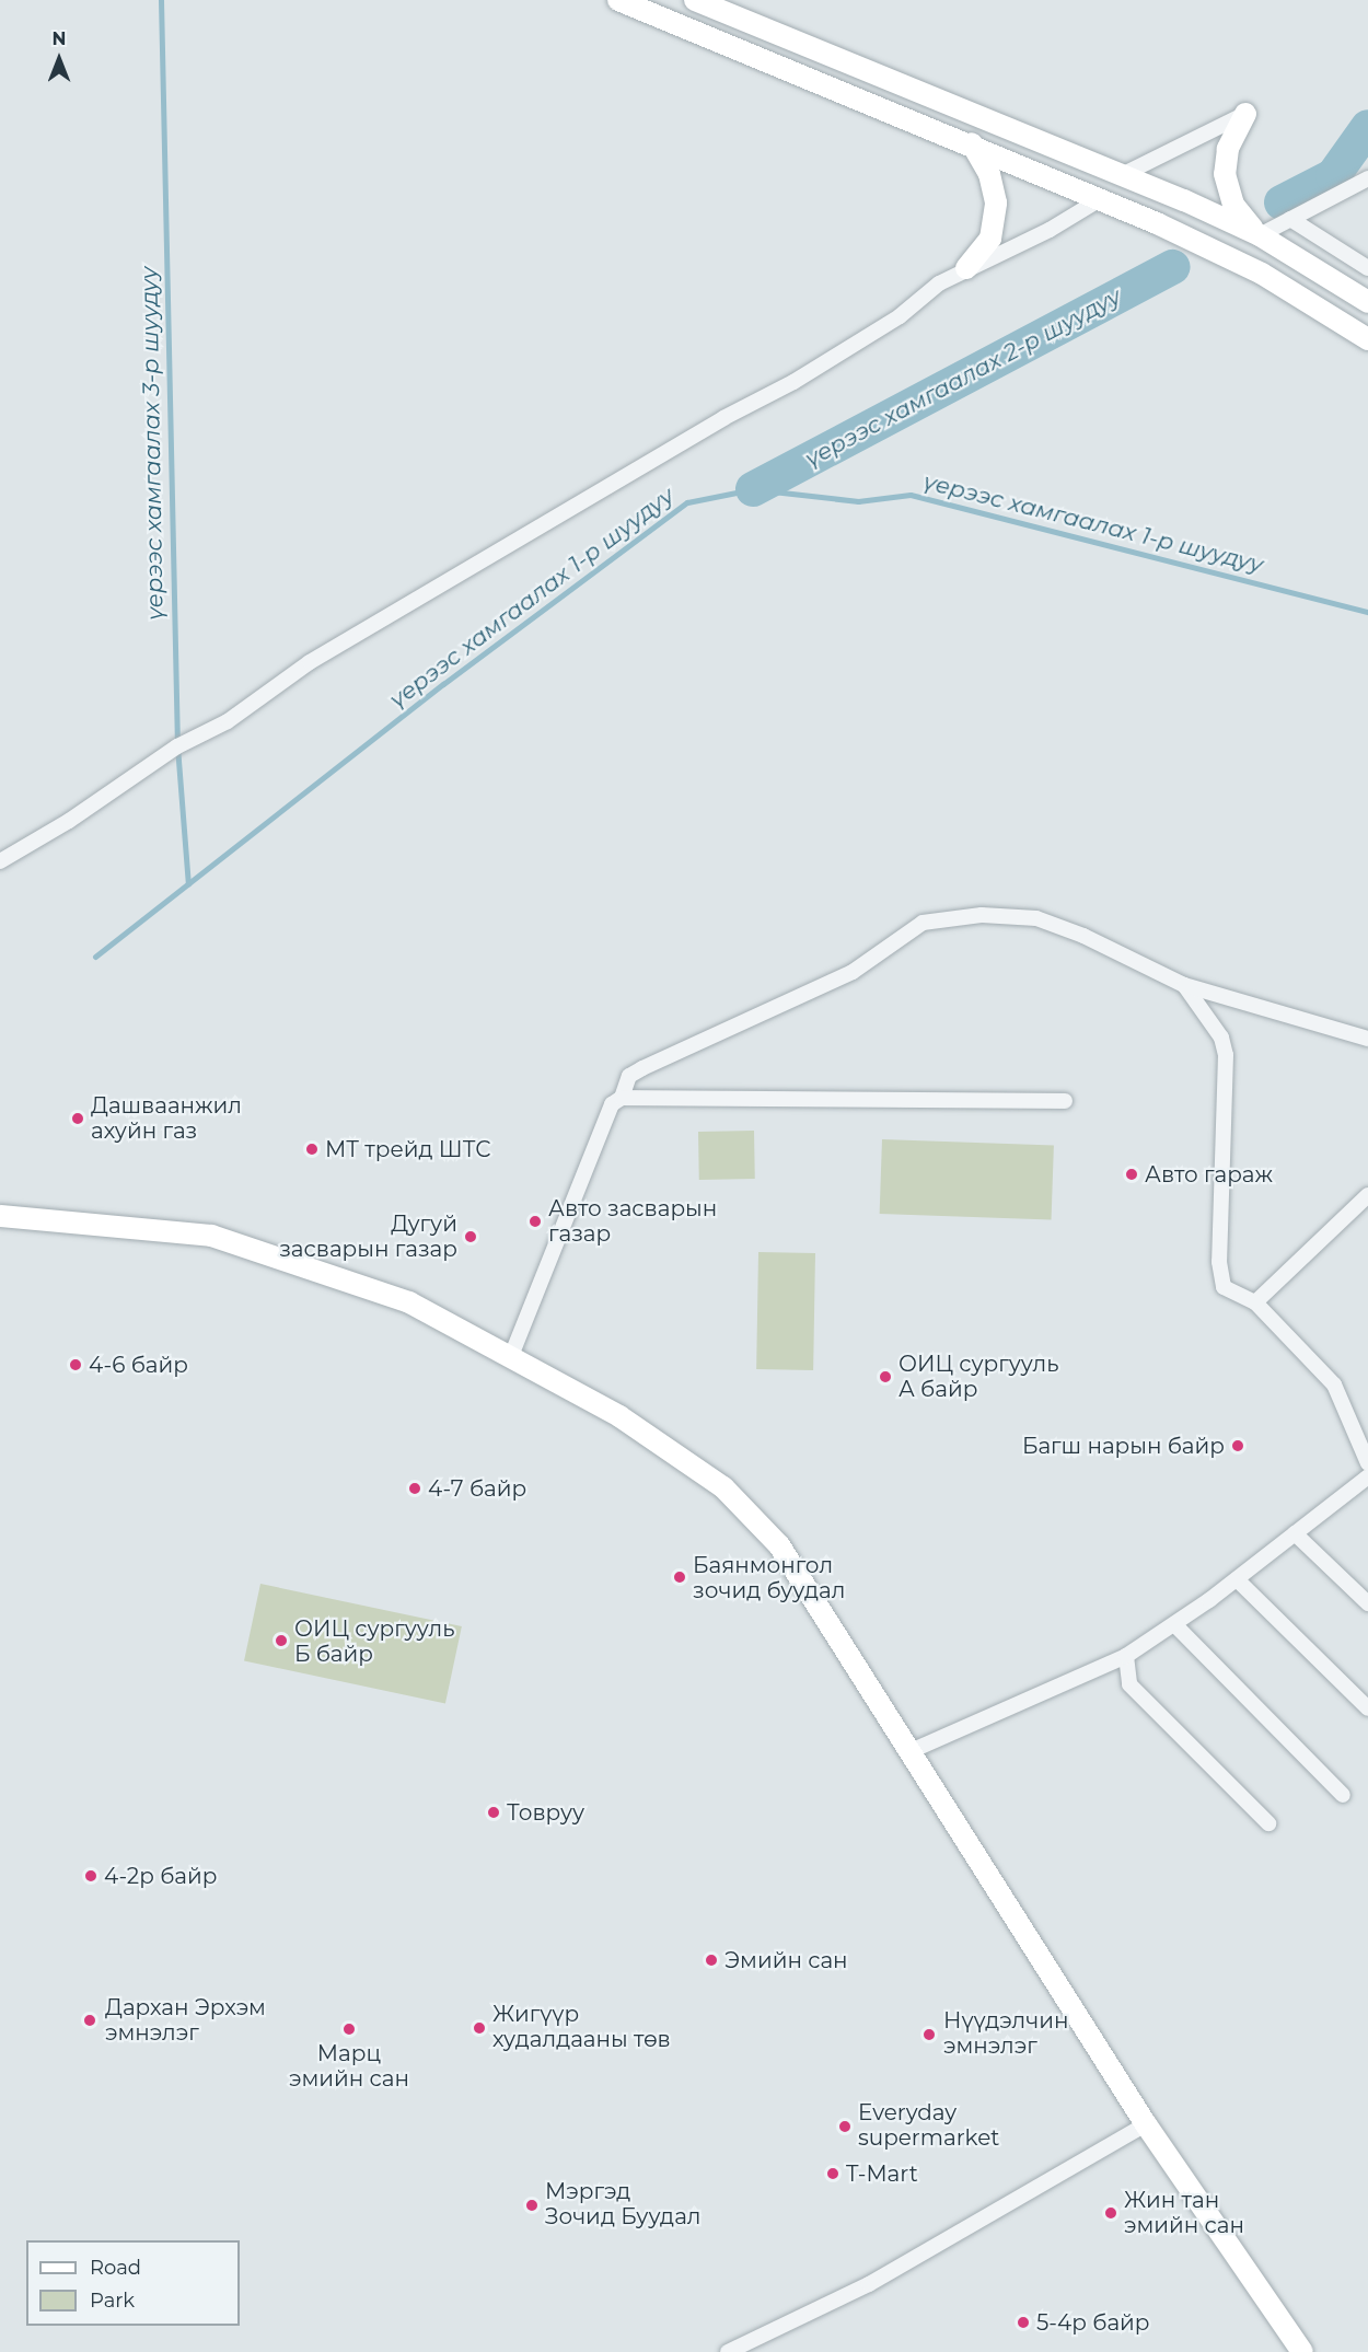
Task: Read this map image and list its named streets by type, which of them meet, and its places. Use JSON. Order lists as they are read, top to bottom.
{
  "water": ["үерээс хамгаалах 2-р шуудуу", "үерээс хамгаалах 3-р шуудуу", "үерээс хамгаалах 1-р шуудуу"],
  "places": [
    "Дашваанжил ахуйн газ",
    "МТ трейд ШТС",
    "Авто гараж",
    "Авто засварын газар",
    "Дугуй засварын газар",
    "4-6 байр",
    "ОИЦ сургууль А байр",
    "Багш нарын байр",
    "4-7 байр",
    "Баянмонгол зочид буудал",
    "ОИЦ сургууль Б байр",
    "Товруу",
    "4-2р байр",
    "Эмийн сан",
    "Дархан Эрхэм эмнэлэг",
    "Жигүүр худалдааны төв",
    "Марц эмийн сан",
    "Нүүдэлчин эмнэлэг",
    "Everyday supermarket",
    "T-Mart",
    "Мэргэд Зочид Буудал",
    "Жин тан эмийн сан",
    "5-4р байр"
  ],
  "legend": ["Road", "Park"],
  "north": "top"
}
